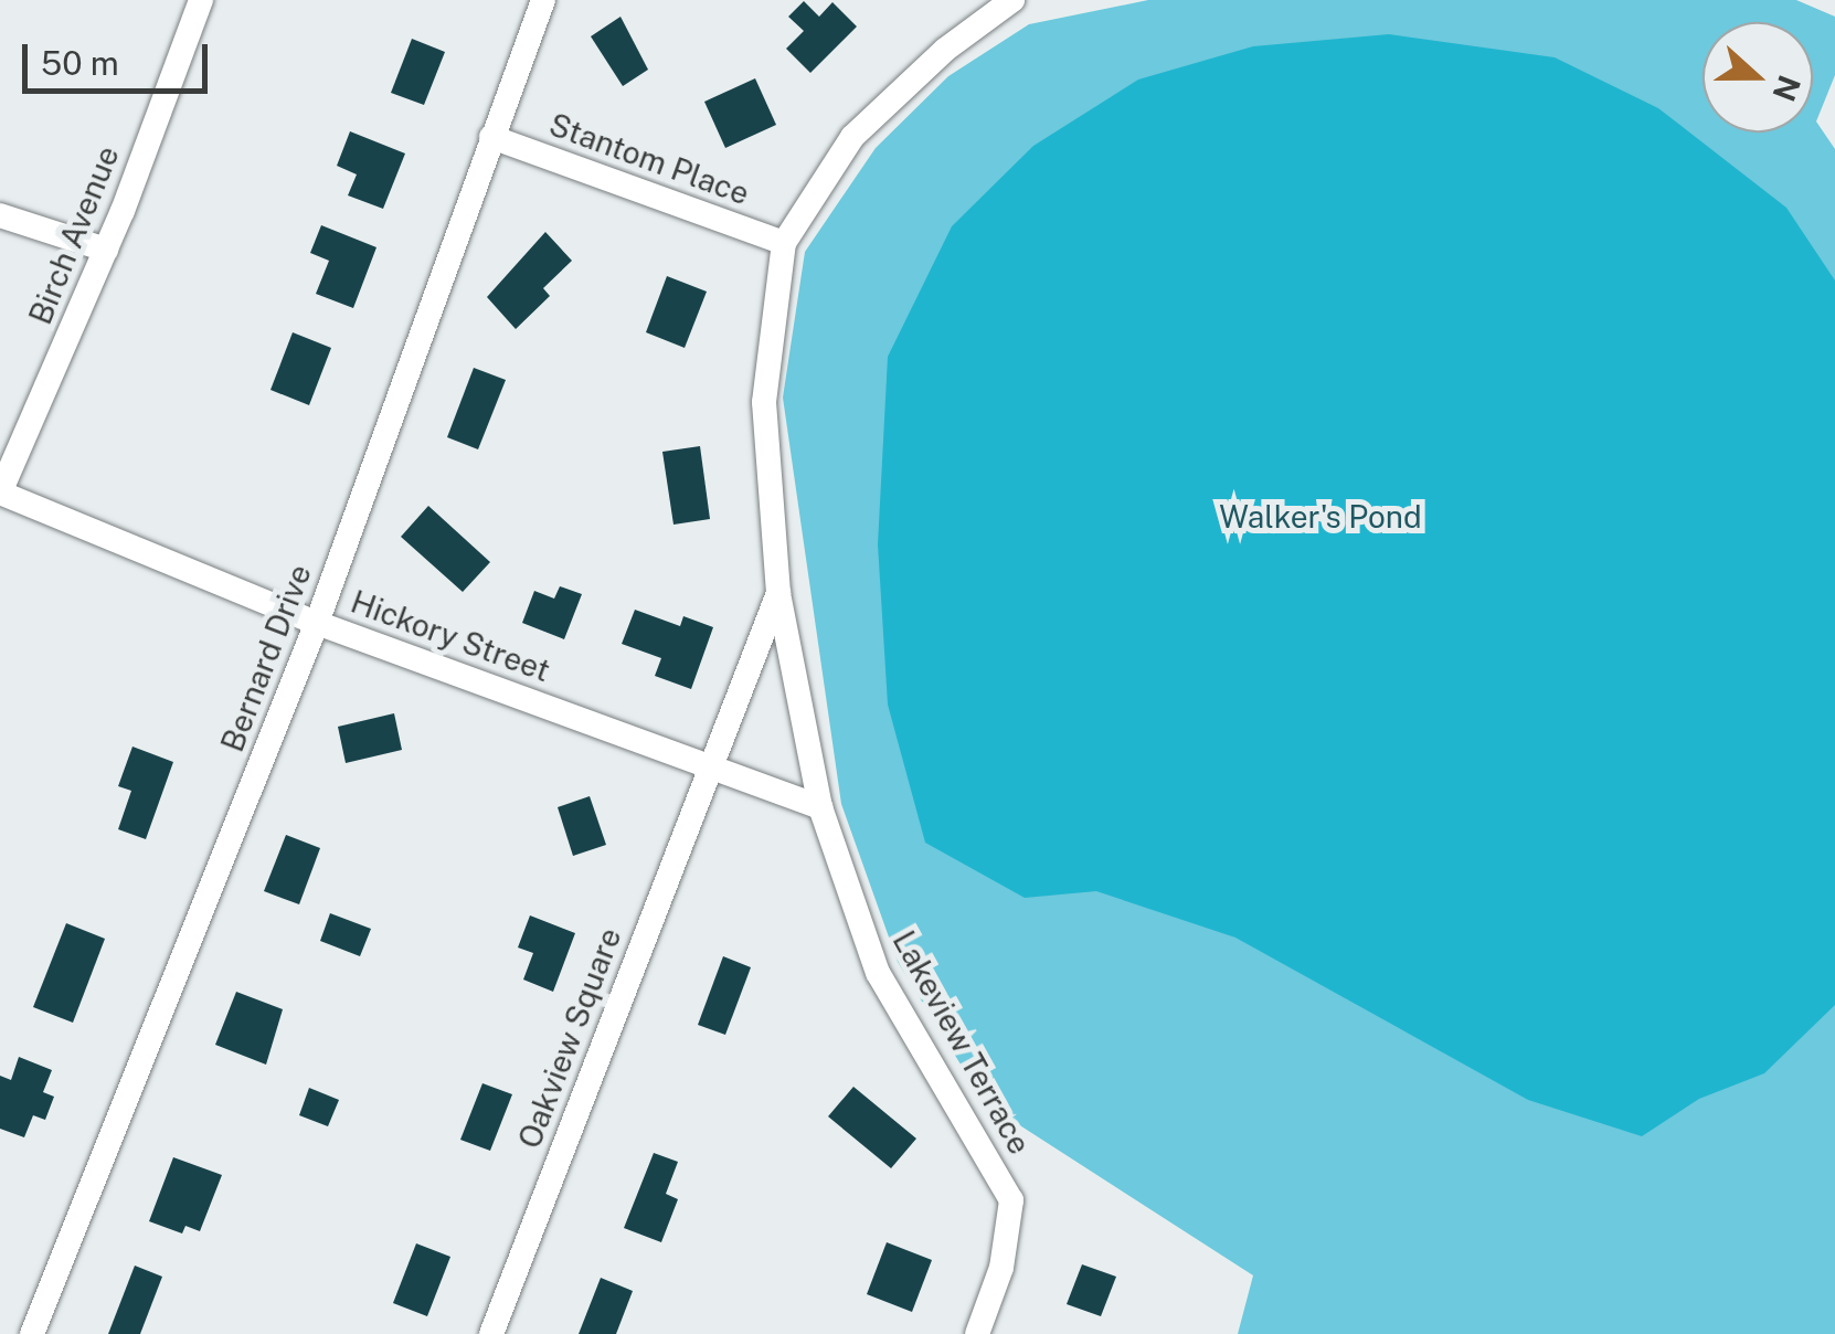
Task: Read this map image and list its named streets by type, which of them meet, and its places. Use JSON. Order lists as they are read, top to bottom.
{
  "streets": {
    "street": [
      "Stantom Place",
      "Birch Avenue",
      "Hickory Street",
      "Bernard Drive",
      "Oakview Square",
      "Lakeview Terrace"
    ]
  },
  "crossings": [
    ["Stantom Place", "Bernard Drive"],
    ["Stantom Place", "Lakeview Terrace"],
    ["Birch Avenue", "Hickory Street"],
    ["Hickory Street", "Bernard Drive"],
    ["Hickory Street", "Oakview Square"],
    ["Hickory Street", "Lakeview Terrace"],
    ["Oakview Square", "Lakeview Terrace"]
  ],
  "parks": ["Walker's Pond"],
  "scale_bar": "50 m",
  "north": "right"
}
